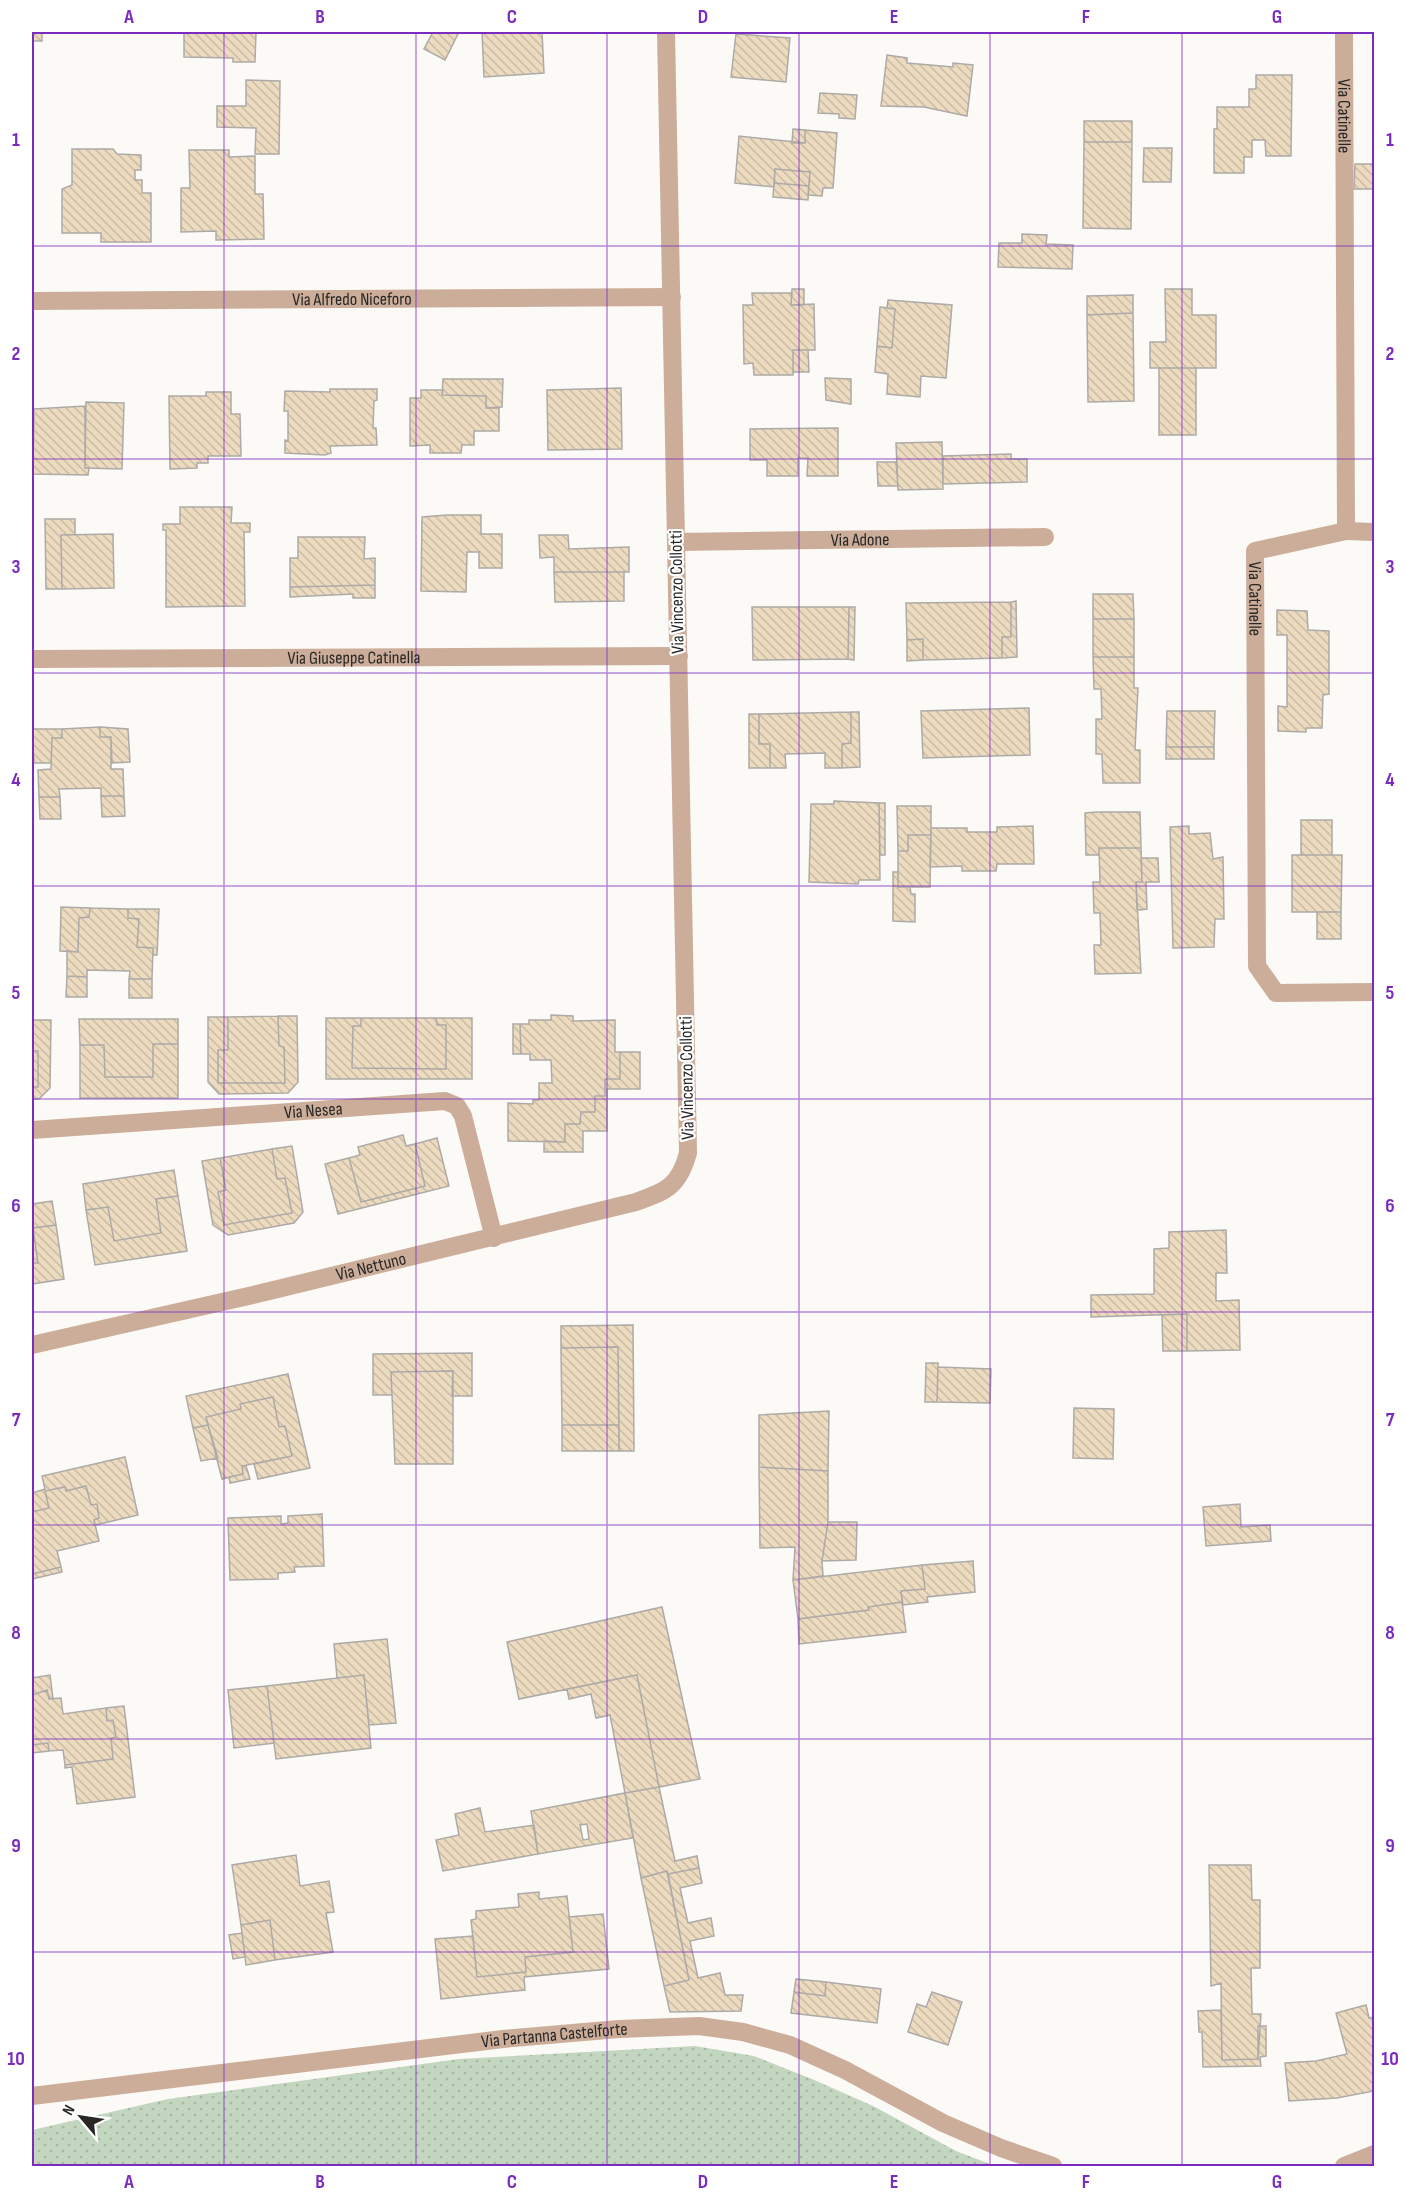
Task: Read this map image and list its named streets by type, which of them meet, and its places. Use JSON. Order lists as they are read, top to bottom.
{
  "streets": {
    "street": [
      "Via Catinelle",
      "Via Alfredo Niceforo",
      "Via Adone",
      "Via Vincenzo Collotti",
      "Via Giuseppe Catinella",
      "Via Nesea",
      "Via Nettuno",
      "Via Partanna Castelforte"
    ]
  },
  "crossings": [
    ["Via Alfredo Niceforo", "Via Vincenzo Collotti"],
    ["Via Adone", "Via Vincenzo Collotti"],
    ["Via Vincenzo Collotti", "Via Giuseppe Catinella"],
    ["Via Vincenzo Collotti", "Via Nettuno"],
    ["Via Nesea", "Via Nettuno"]
  ],
  "north": "top left",
  "grid": {
    "columns": [
      "A",
      "B",
      "C",
      "D",
      "E",
      "F",
      "G"
    ],
    "rows": [
      "1",
      "2",
      "3",
      "4",
      "5",
      "6",
      "7",
      "8",
      "9",
      "10"
    ]
  }
}
